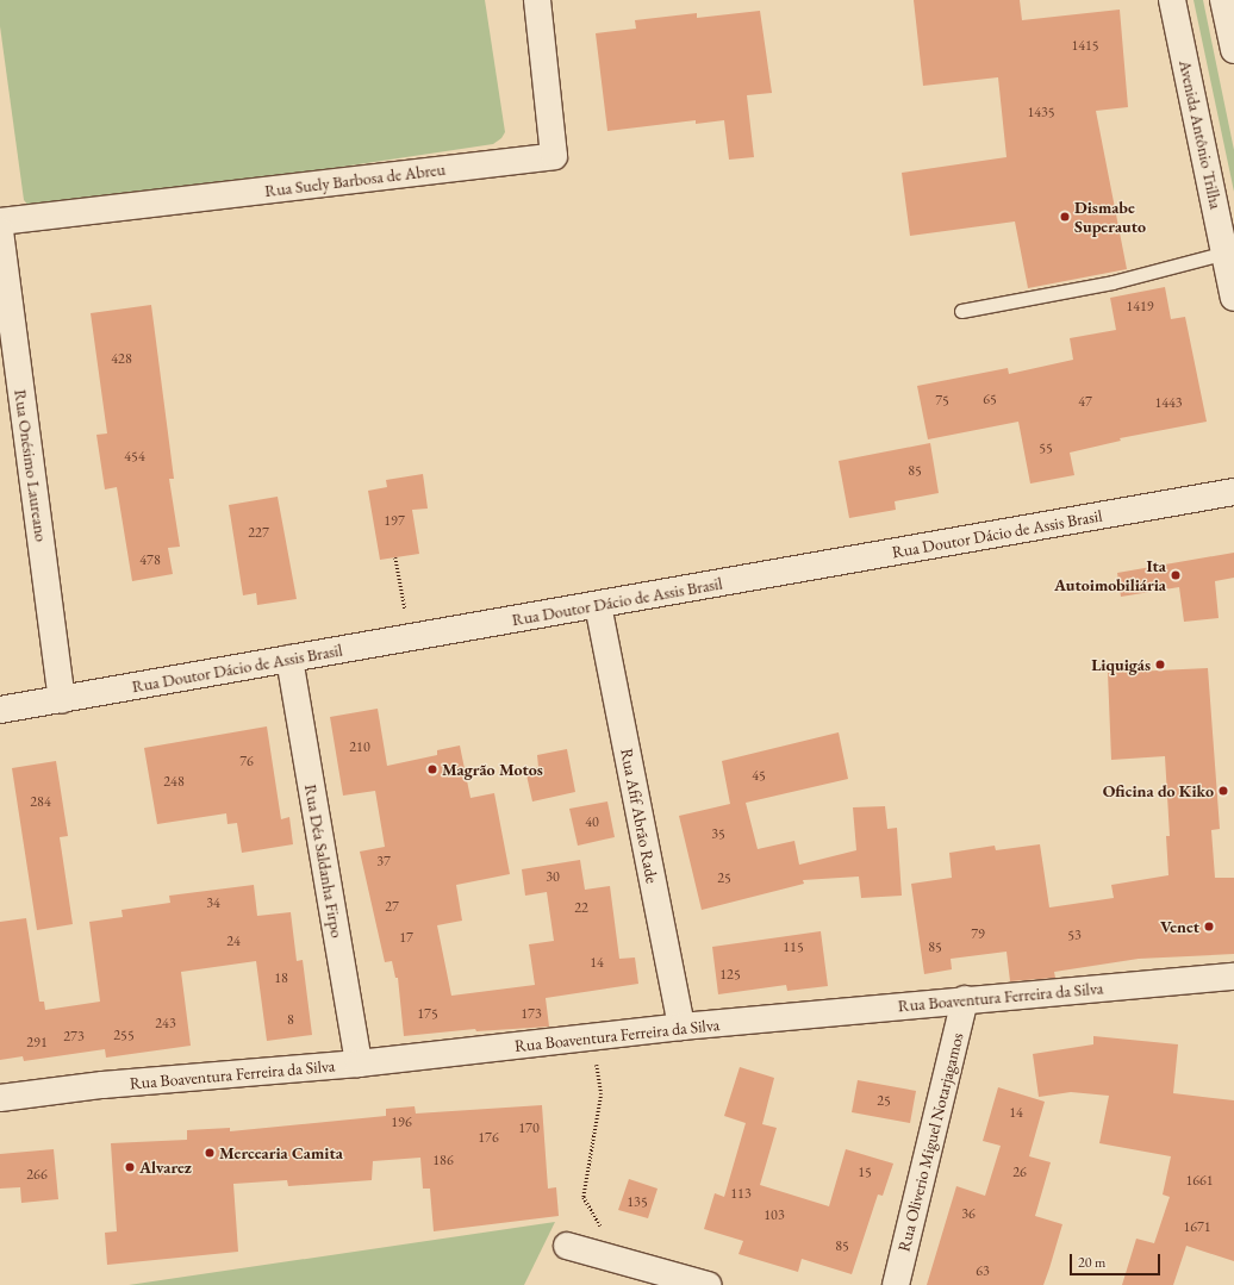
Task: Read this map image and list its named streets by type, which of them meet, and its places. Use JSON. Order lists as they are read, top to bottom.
{
  "streets": {
    "street": [
      "Avenida Antônio Trilha",
      "Rua Suely Barbosa de Abreu",
      "Rua Onésimo Laureano",
      "Rua Doutor Dácio de Assis Brasil",
      "Rua Afif Abrão Rade",
      "Rua Déa Saldanha Firpo",
      "Rua Boaventura Ferreira da Silva",
      "Rua Oliverio Miguel Notarjagamos"
    ]
  },
  "crossings": [
    ["Rua Onésimo Laureano", "Rua Doutor Dácio de Assis Brasil"],
    ["Rua Doutor Dácio de Assis Brasil", "Rua Afif Abrão Rade"],
    ["Rua Doutor Dácio de Assis Brasil", "Rua Déa Saldanha Firpo"],
    ["Rua Afif Abrão Rade", "Rua Boaventura Ferreira da Silva"],
    ["Rua Déa Saldanha Firpo", "Rua Boaventura Ferreira da Silva"],
    ["Rua Boaventura Ferreira da Silva", "Rua Oliverio Miguel Notarjagamos"]
  ],
  "places": [
    "Dismabe Superauto",
    "Ita Autoimobiliária",
    "Liquigás",
    "Magrão Motos",
    "Oficina do Kiko",
    "Venet",
    "Mercearia Camita",
    "Alvarez"
  ],
  "house_numbers": [
    "1415",
    "1435",
    "1419",
    "428",
    "65",
    "75",
    "47",
    "1443",
    "55",
    "454",
    "85",
    "197",
    "227",
    "478",
    "210",
    "76",
    "45",
    "248",
    "284",
    "40",
    "35",
    "37",
    "30",
    "25",
    "34",
    "27",
    "22",
    "79",
    "53",
    "17",
    "24",
    "115",
    "85",
    "14",
    "125",
    "18",
    "175",
    "173",
    "8",
    "243",
    "255",
    "273",
    "291",
    "25",
    "14",
    "196",
    "170",
    "176",
    "186",
    "15",
    "26",
    "266",
    "1661",
    "113",
    "135",
    "36",
    "103",
    "1671",
    "85",
    "63"
  ],
  "scale_bar": "20 m"
}
